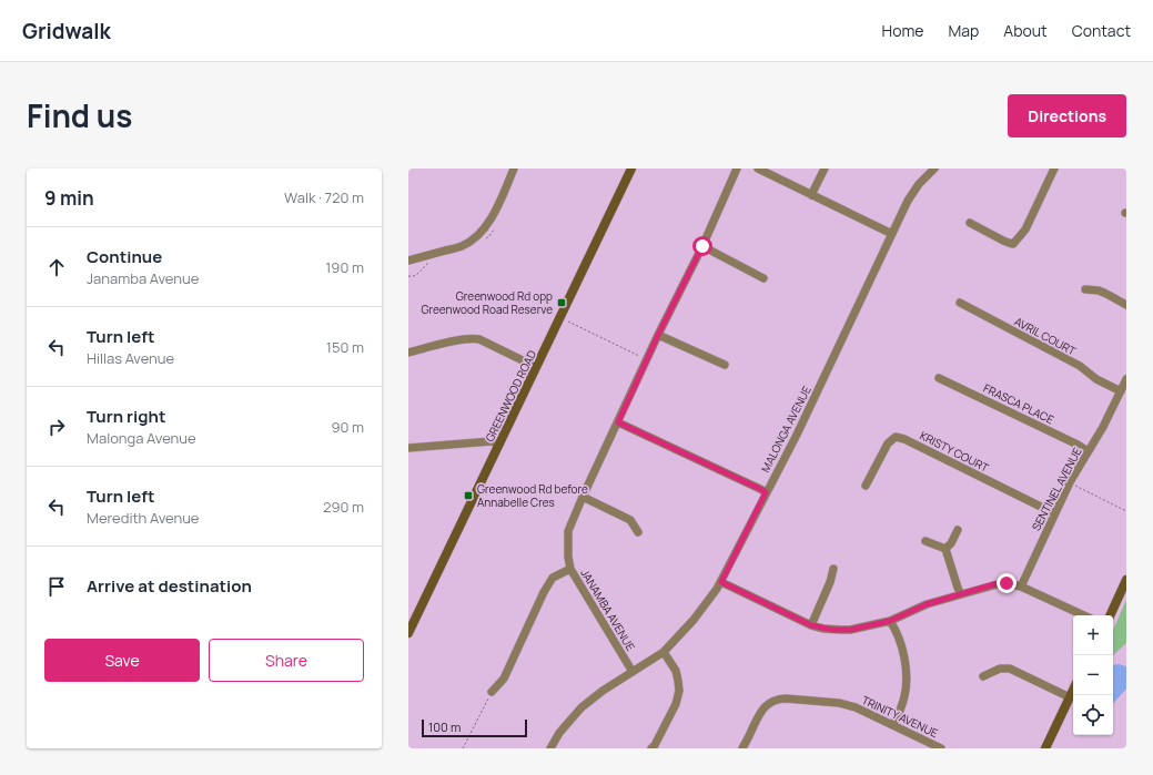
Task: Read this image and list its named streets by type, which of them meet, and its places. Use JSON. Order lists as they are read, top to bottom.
{
  "streets": {
    "street": [
      "AVRIL COURT",
      "GREENWOOD ROAD",
      "FRASCA PLACE",
      "MALONGA AVENUE",
      "KRISTY COURT",
      "SENTINEL AVENUE",
      "JANAMBA AVENUE",
      "TRINITY AVENUE"
    ]
  },
  "crossings": [
    ["AVRIL COURT", "SENTINEL AVENUE"],
    ["FRASCA PLACE", "SENTINEL AVENUE"],
    ["MALONGA AVENUE", "JANAMBA AVENUE"],
    ["KRISTY COURT", "SENTINEL AVENUE"]
  ],
  "places": {
    "transit": ["Greenwood Rd opp Greenwood Road Reserve", "Greenwood Rd before Annabelle Cres"]
  },
  "scale_bar": "100 m",
  "page": {
    "header": "Gridwalk",
    "nav": [
      "Home",
      "Map",
      "About",
      "Contact"
    ],
    "title": "Find us",
    "buttons": [
      "Directions",
      ["Save", "Share"]
    ],
    "heading": ["9 min", "Walk · 720 m"],
    "list": [
      ["Continue", "Janamba Avenue", "190 m"],
      ["Turn left", "Hillas Avenue", "150 m"],
      ["Turn right", "Malonga Avenue", "90 m"],
      ["Turn left", "Meredith Avenue", "290 m"],
      "Arrive at destination"
    ],
    "map_buttons": ["+", "−"],
    "scale": "100 m"
  }
}
